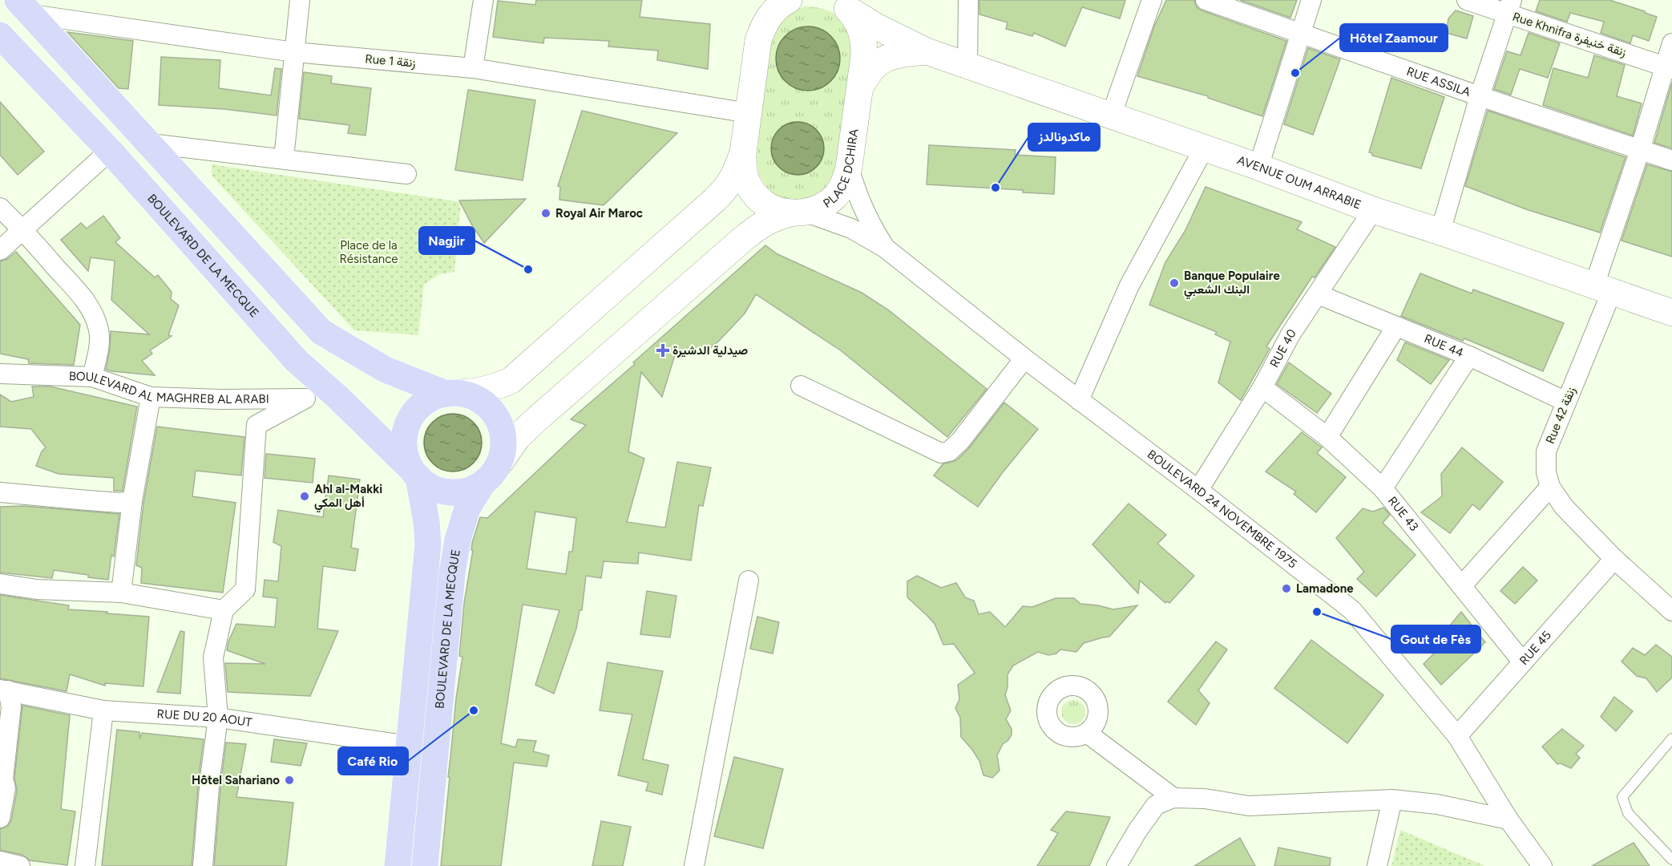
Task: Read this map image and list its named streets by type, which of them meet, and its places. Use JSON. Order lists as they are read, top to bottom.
{
  "streets": {
    "main road": ["BOULEVARD DE LA MECQUE"],
    "street": [
      "Rue Khnifra زنقة خنيفرة",
      "Rue 1 زنقة",
      "RUE ASSILA",
      "PLACE DCHIRA",
      "AVENUE OUM ARRABIE",
      "RUE 44",
      "RUE 40",
      "BOULEVARD AL MAGHREB AL ARABI",
      "Rue 42 زنقة",
      "BOULEVARD 24 NOVEMBRE 1975",
      "RUE 43",
      "RUE 45",
      "RUE DU 20 AOUT"
    ]
  },
  "crossings": [
    ["Rue Khnifra زنقة خنيفرة", "Rue 42 زنقة"],
    ["RUE ASSILA", "Rue 42 زنقة"],
    ["PLACE DCHIRA", "AVENUE OUM ARRABIE"],
    ["PLACE DCHIRA", "BOULEVARD DE LA MECQUE"],
    ["PLACE DCHIRA", "BOULEVARD 24 NOVEMBRE 1975"],
    ["AVENUE OUM ARRABIE", "RUE 40"],
    ["AVENUE OUM ARRABIE", "Rue 42 زنقة"],
    ["BOULEVARD DE LA MECQUE", "BOULEVARD AL MAGHREB AL ARABI"],
    ["RUE 44", "RUE 40"],
    ["RUE 44", "Rue 42 زنقة"],
    ["RUE 40", "BOULEVARD 24 NOVEMBRE 1975"],
    ["RUE 40", "RUE 43"],
    ["Rue 42 زنقة", "RUE 45"],
    ["BOULEVARD 24 NOVEMBRE 1975", "RUE 45"],
    ["RUE 43", "RUE 45"]
  ],
  "parks": ["Place de la Résistance"],
  "places": {
    "other": [
      "Hôtel Zaamour",
      "ماكدونالدز",
      "Royal Air Maroc",
      "Nagjir",
      "Banque Populaire البنك الشعبي",
      "Ahl al-Makki أهل المكي",
      "Lamadone",
      "Gout de Fès",
      "Café Rio",
      "Hôtel Sahariano"
    ],
    "health": ["صيدلية الدشيرة"]
  }
}
